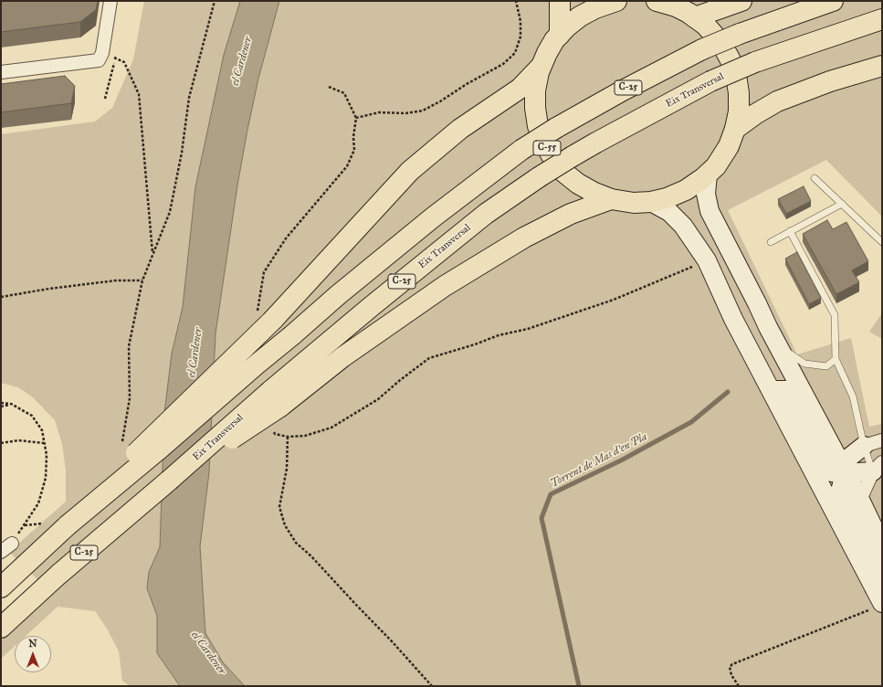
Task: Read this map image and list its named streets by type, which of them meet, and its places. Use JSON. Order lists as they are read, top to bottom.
{
  "streets": {
    "main road": ["C-25", "Eix Transversal", "C-55"]
  },
  "crossings": [
    ["C-25", "Eix Transversal"]
  ],
  "water": ["el Cardener", "Torrent de Mas d'en Pla"],
  "north": "top"
}
